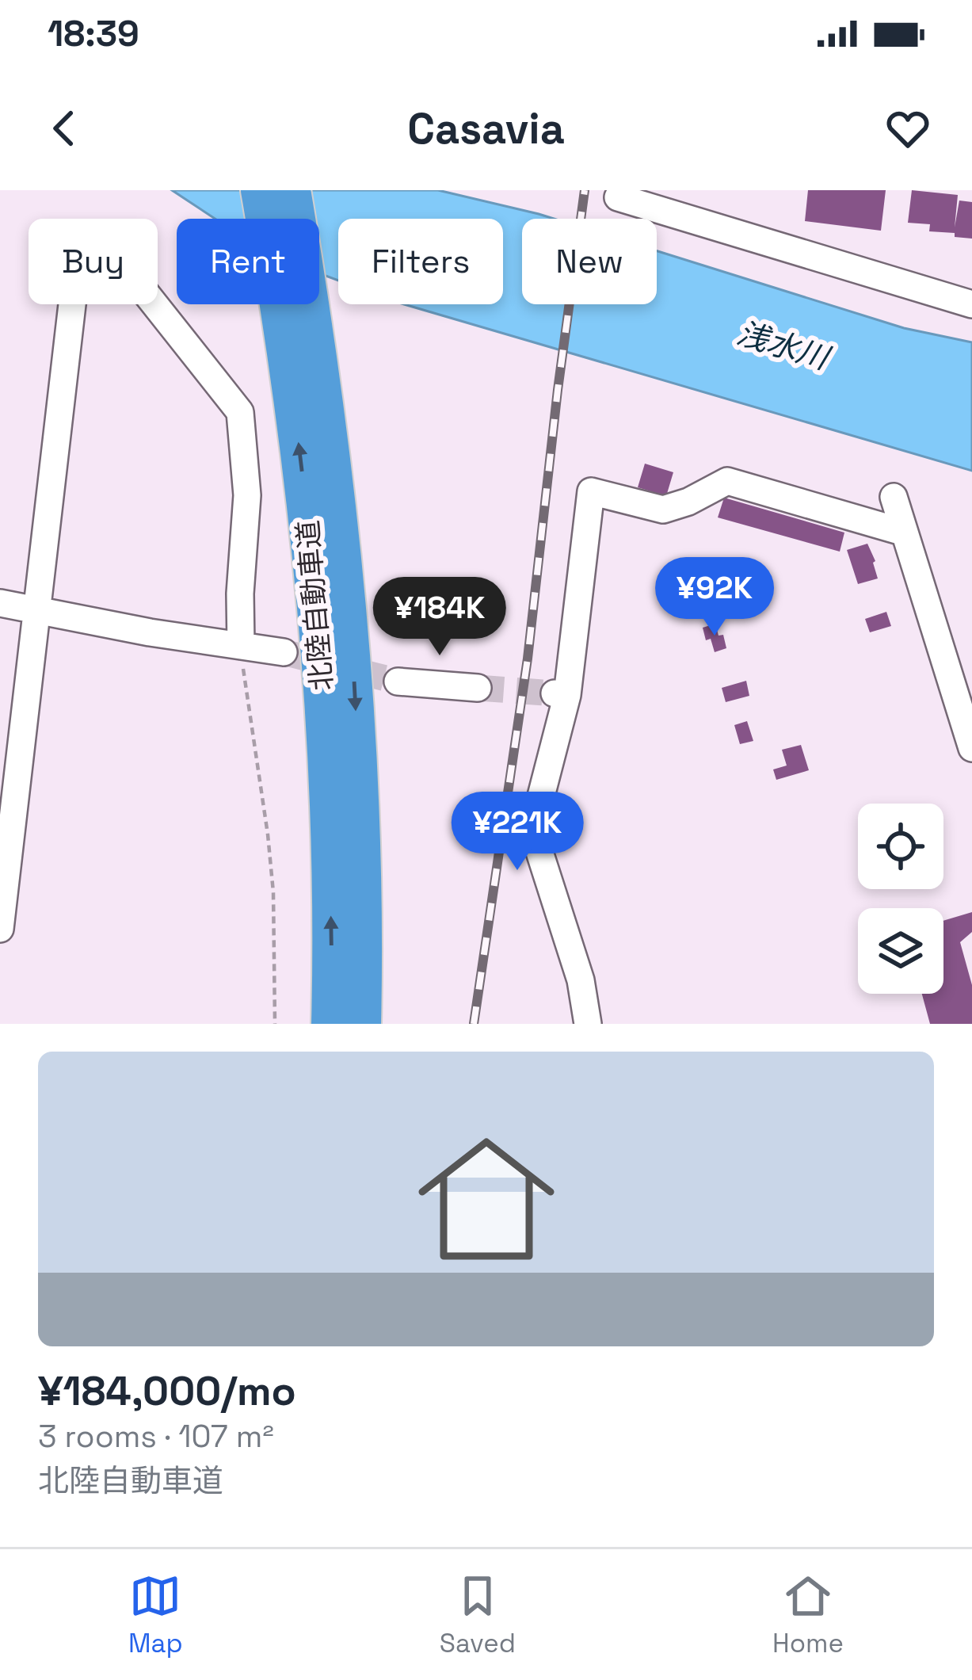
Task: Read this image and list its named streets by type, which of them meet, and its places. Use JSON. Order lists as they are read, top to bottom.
{
  "streets": {
    "highway": ["北陸自動車道"]
  },
  "water": ["浅水川"],
  "page": {
    "status": "18:39",
    "header": "Casavia",
    "chip": [
      "Buy",
      "Rent",
      "Filters",
      "New"
    ],
    "price": ["¥92K", "¥184K", "¥221K"],
    "list": [
      {
        "name": "¥184,000/mo",
        "note": "3 rooms · 107 m² · 北陸自動車道"
      }
    ],
    "tabs": ["Map", "Saved", "Home"]
  }
}
